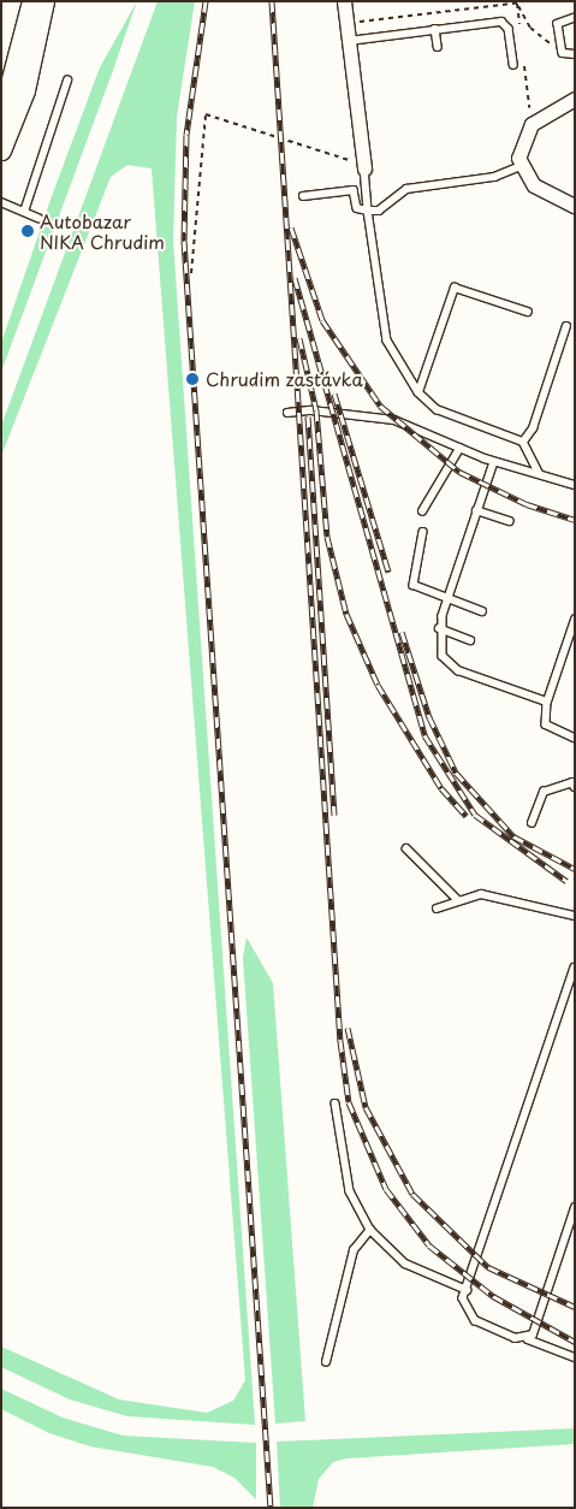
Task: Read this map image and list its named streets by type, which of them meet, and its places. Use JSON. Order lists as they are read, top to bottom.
{
  "places": ["Autobazar NIKA Chrudim", "Chrudim zastávka"]
}
